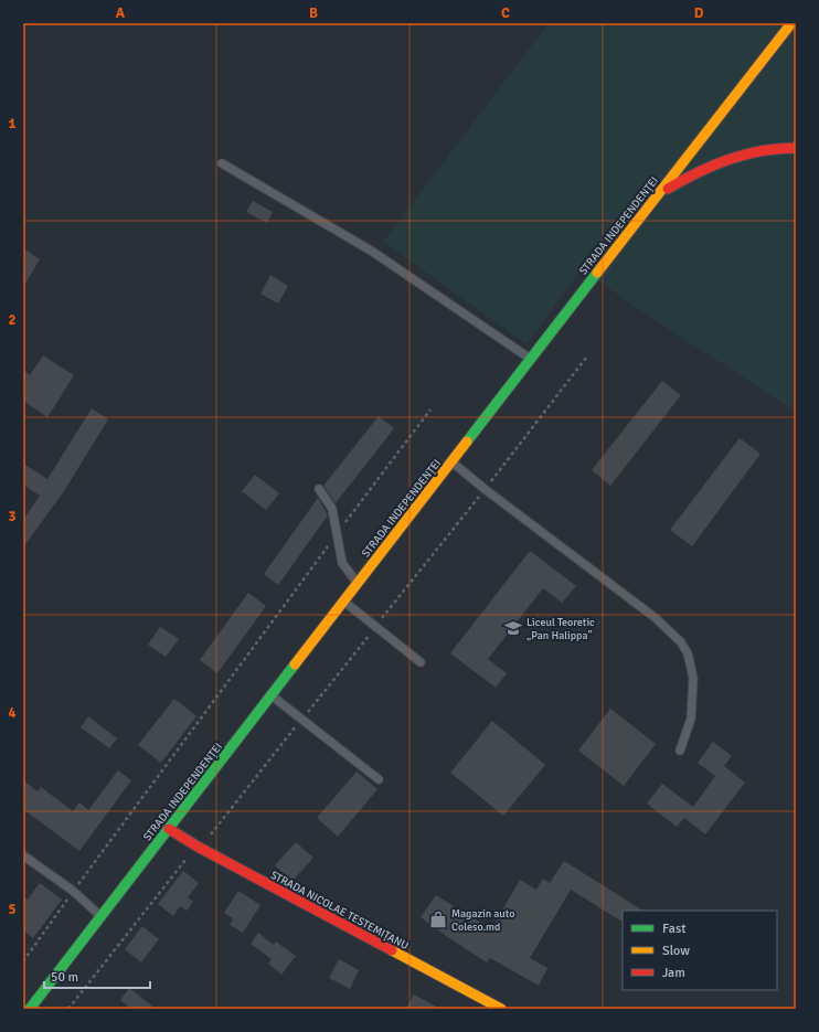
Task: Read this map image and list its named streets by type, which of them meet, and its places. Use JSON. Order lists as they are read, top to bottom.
{
  "streets": {
    "main road": ["STRADA INDEPENDENȚEI", "STRADA NICOLAE TESTEMIȚANU"]
  },
  "crossings": [
    ["STRADA INDEPENDENȚEI", "STRADA NICOLAE TESTEMIȚANU"]
  ],
  "places": {
    "school or university": ["Liceul Teoretic „Pan Halippa”"],
    "shop": ["Magazín auto Coleso.md"]
  },
  "legend": ["Fast", "Slow", "Jam"],
  "scale_bar": "50 m",
  "grid": {
    "columns": [
      "A",
      "B",
      "C",
      "D"
    ],
    "rows": [
      "1",
      "2",
      "3",
      "4",
      "5"
    ]
  }
}
